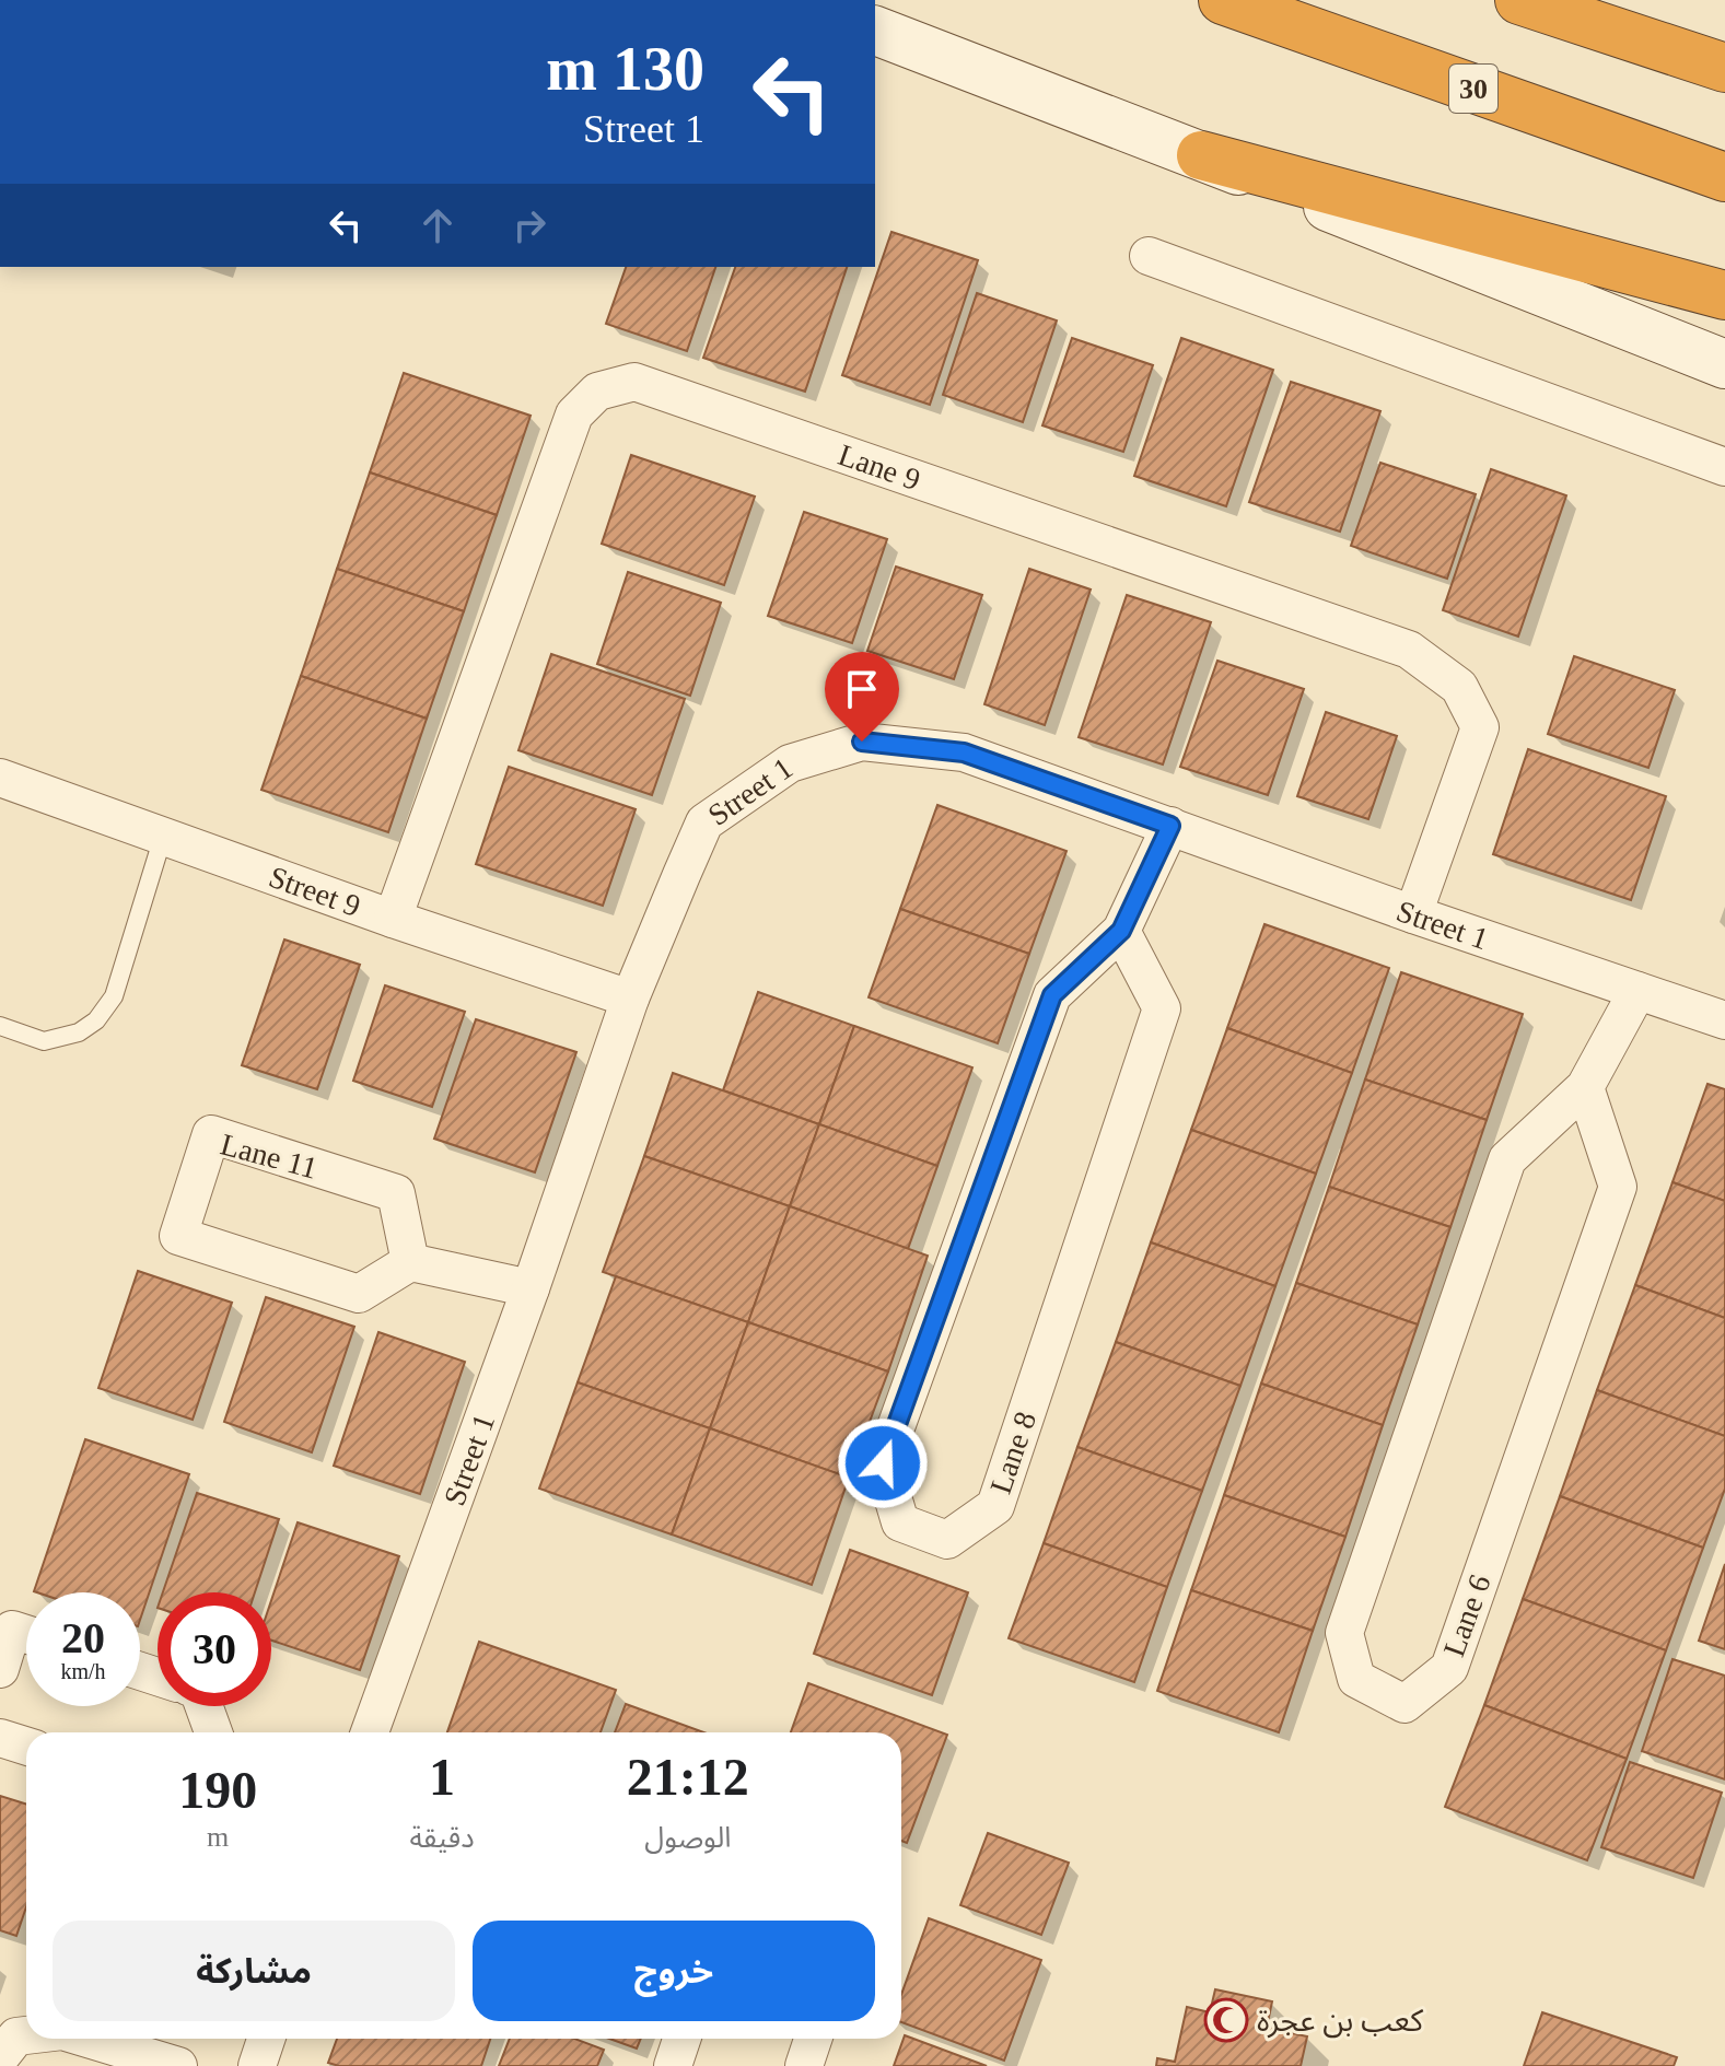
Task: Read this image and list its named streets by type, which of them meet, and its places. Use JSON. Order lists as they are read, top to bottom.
{
  "streets": {
    "highway": ["30"],
    "street": [
      "Lane 9",
      "Street 1",
      "Street 9",
      "Lane 11",
      "Lane 8",
      "Lane 6"
    ]
  },
  "crossings": [
    ["Lane 9", "Street 1"],
    ["Lane 9", "Street 9"],
    ["Street 1", "Street 9"],
    ["Street 1", "Lane 8"],
    ["Street 1", "Lane 6"]
  ],
  "places": {
    "mosque": ["كعب بن عجرة"]
  },
  "page": {
    "turn": ["130 m", "Street 1"],
    "speed": "20 km/h",
    "limit": "30",
    "eta": [
      "21:12",
      "الوصول",
      "1",
      "دقيقة",
      "190",
      "m"
    ],
    "buttons": ["خروج", "مشاركة"]
  }
}
